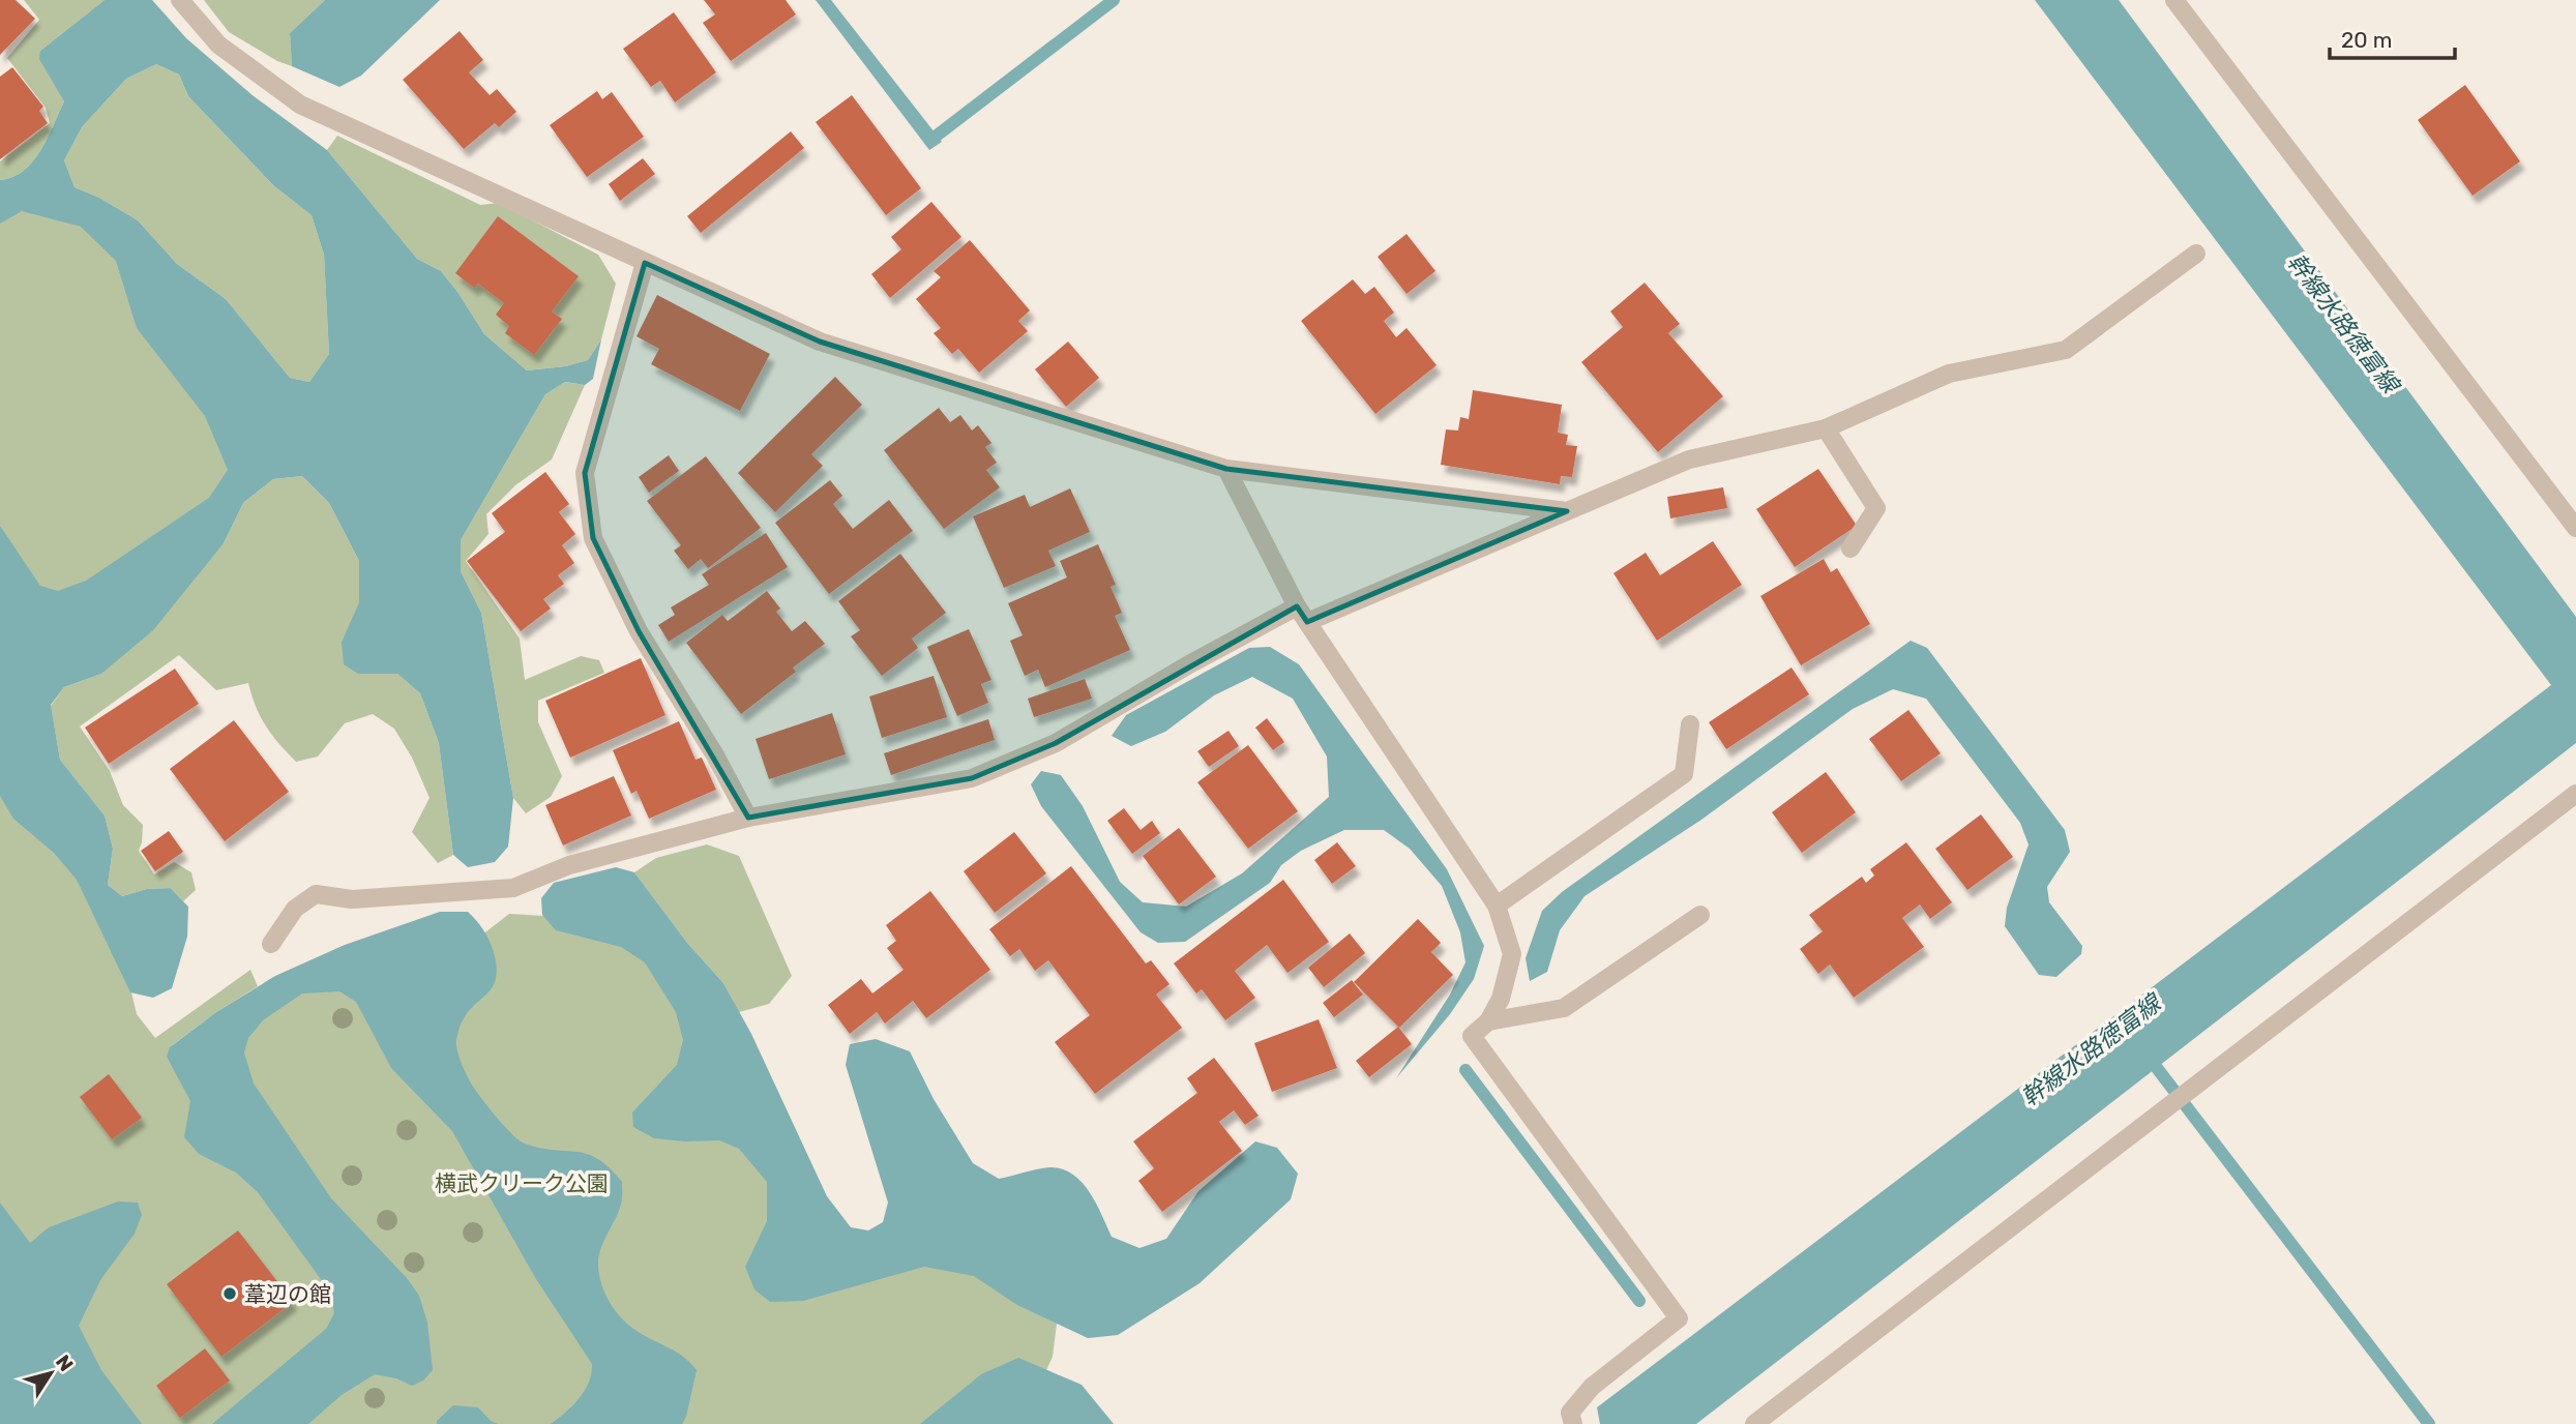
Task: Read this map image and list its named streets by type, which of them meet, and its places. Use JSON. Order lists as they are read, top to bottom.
{
  "water": ["幹線水路徳富線"],
  "parks": ["横武クリーク公園"],
  "places": ["葦辺の館"],
  "scale_bar": "20 m",
  "north": "top right"
}
